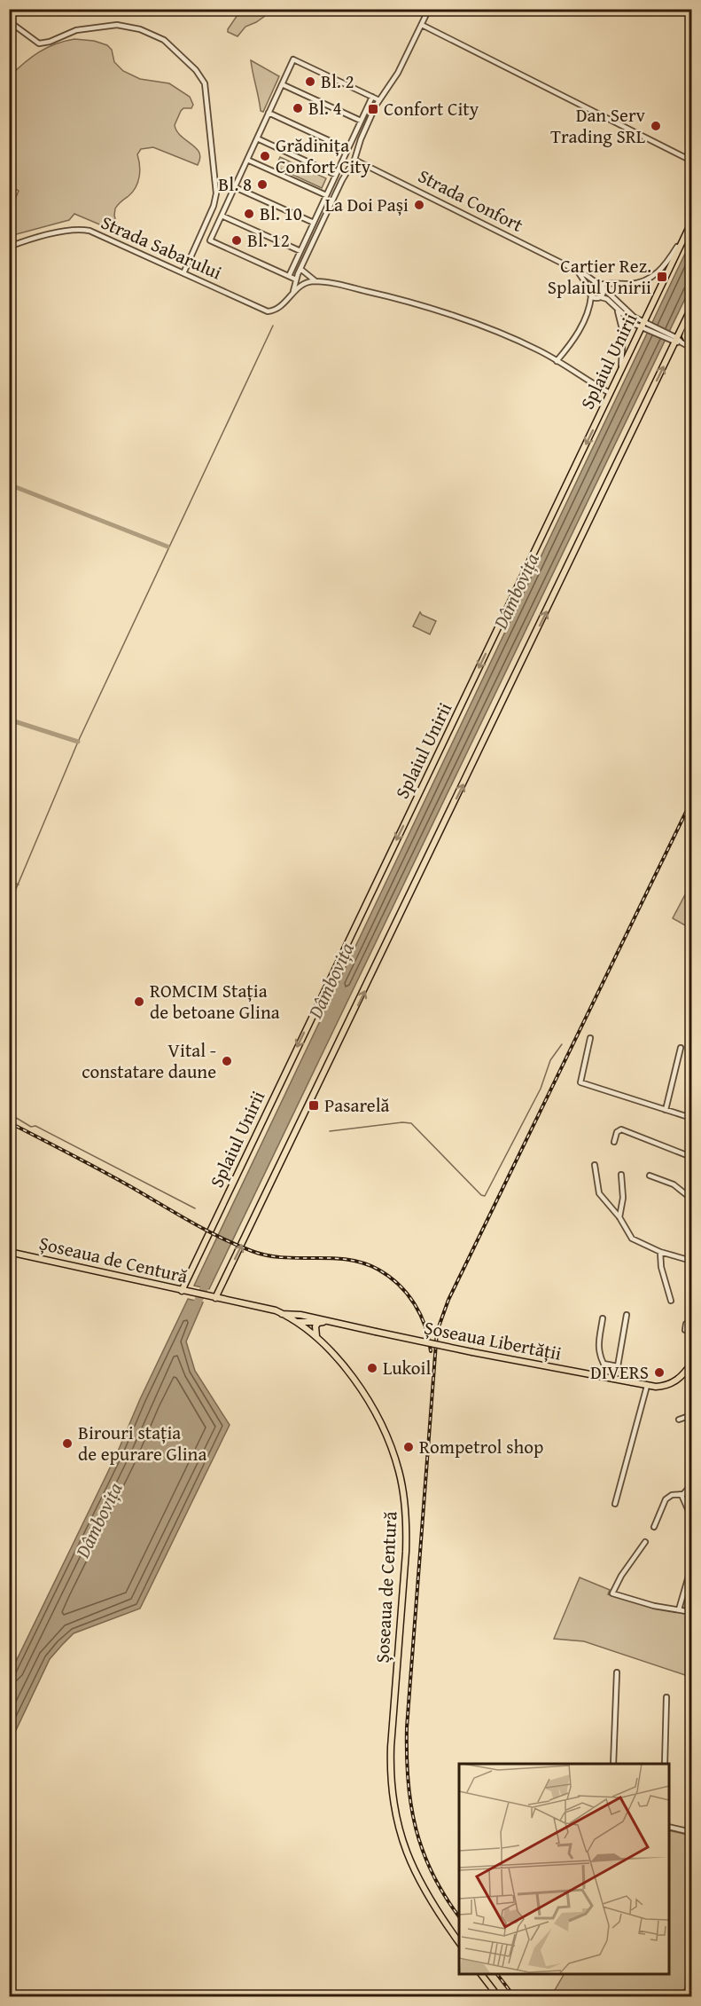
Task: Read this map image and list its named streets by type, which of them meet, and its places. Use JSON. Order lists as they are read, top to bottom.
{
  "streets": {
    "main road": ["Splaiul Unirii", "Șoseaua de Centură", "Șoseaua Libertății"],
    "street": ["Strada Confort", "Strada Sabarului"]
  },
  "crossings": [
    ["Strada Confort", "Splaiul Unirii"],
    ["Splaiul Unirii", "Șoseaua de Centură"],
    ["Șoseaua de Centură", "Șoseaua Libertății"]
  ],
  "water": ["Dâmbovița"],
  "places": {
    "other": [
      "Bl. 2",
      "Bl. 4",
      "Dan Serv Trading SRL",
      "Grădinița Confort City",
      "Bl. 8",
      "La Doi Pași",
      "Bl. 10",
      "Bl. 12",
      "ROMCIM Stația de betoane Glina",
      "Vital - constatare daune",
      "Lukoil",
      "DIVERS",
      "Birouri stația de epurare Glina",
      "Rompetrol shop"
    ],
    "transit": ["Confort City", "Cartier Rez. Splaiul Unirii", "Pasarelă"]
  }
}
